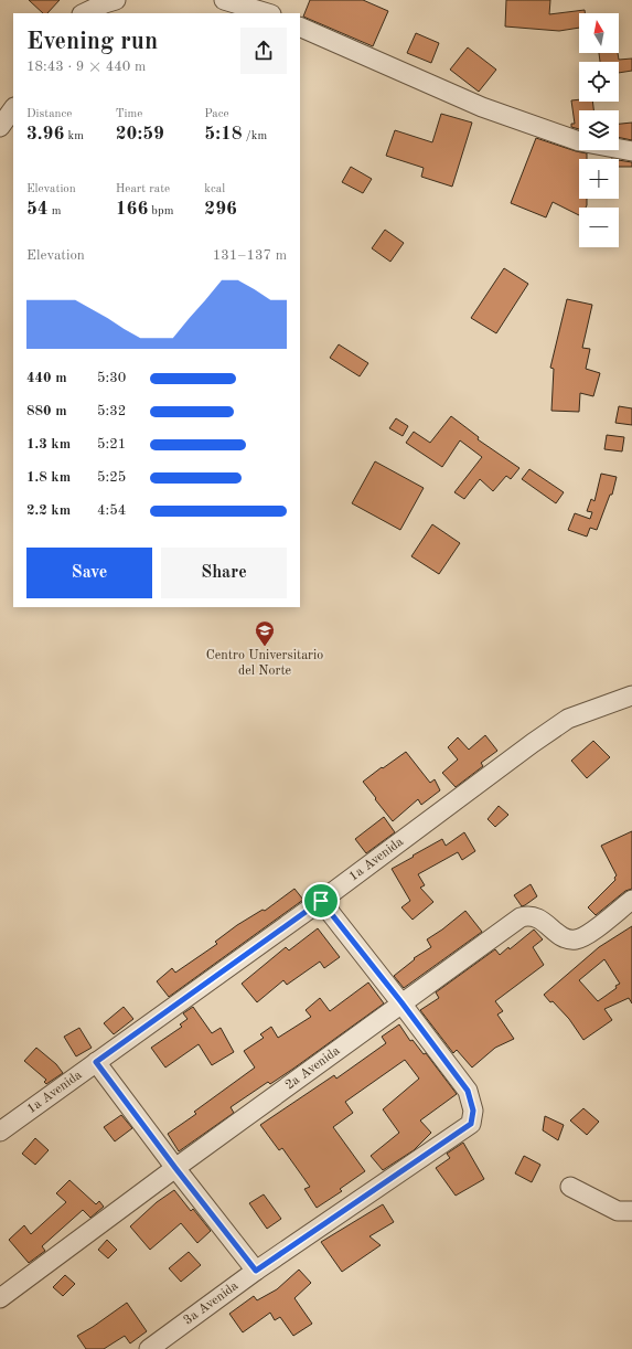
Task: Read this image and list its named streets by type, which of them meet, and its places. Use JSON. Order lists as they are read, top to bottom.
{
  "streets": {
    "street": ["1a Avenida", "2a Avenida", "3a Avenida"]
  },
  "crossings": [
    ["2a Avenida", "3a Avenida"]
  ],
  "places": {
    "school or university": ["Centro Universitario del Norte"]
  },
  "north": "top",
  "page": {
    "map_buttons": ["+", "−"],
    "heading": ["Evening run", "18:43 · 9 × 440 m"],
    "stats": [
      ["Distance", "3.96 km"],
      ["Time", "20:59"],
      ["Pace", "5:18 /km"],
      ["Elevation", "54 m"],
      ["Heart rate", "166 bpm"],
      ["kcal", "296"]
    ],
    "chart": ["Elevation", "131–137 m"],
    "list": [
      {
        "name": "440 m",
        "note": "5:30"
      },
      {
        "name": "880 m",
        "note": "5:32"
      },
      {
        "name": "1.3 km",
        "note": "5:21"
      },
      {
        "name": "1.8 km",
        "note": "5:25"
      },
      {
        "name": "2.2 km",
        "note": "4:54"
      }
    ],
    "buttons": ["Save", "Share"]
  }
}
